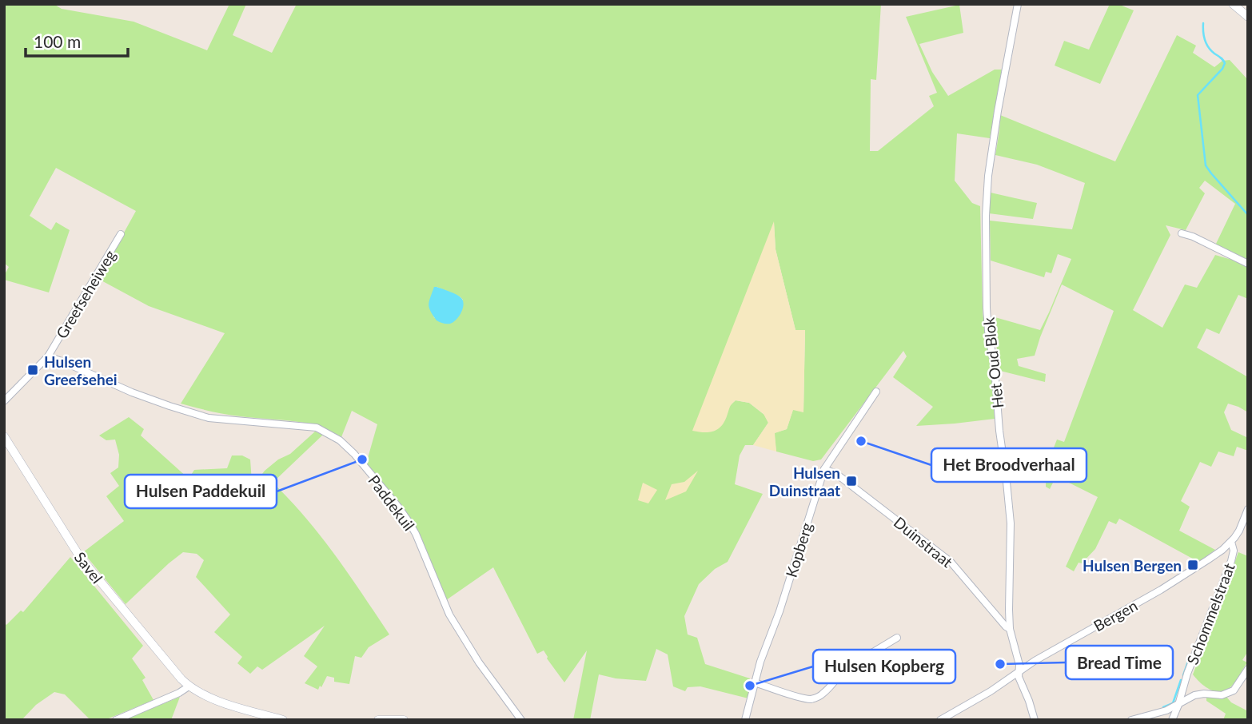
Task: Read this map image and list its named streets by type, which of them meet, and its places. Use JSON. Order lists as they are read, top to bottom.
{
  "streets": {
    "street": [
      "Greefseheiweg",
      "Het Oud Blok",
      "Paddekuil",
      "Duinstraat",
      "Kopberg",
      "Savel",
      "Schommelstraat",
      "Bergen"
    ]
  },
  "crossings": [
    ["Greefseheiweg", "Paddekuil"],
    ["Het Oud Blok", "Duinstraat"],
    ["Het Oud Blok", "Bergen"],
    ["Duinstraat", "Kopberg"],
    ["Schommelstraat", "Bergen"]
  ],
  "places": {
    "transit": ["Hulsen Greefsehei", "Hulsen Duinstraat", "Hulsen Bergen"],
    "other": [
      "Het Broodverhaal",
      "Hulsen Paddekuil",
      "Bread Time",
      "Hulsen Kopberg"
    ]
  },
  "scale_bar": "100 m"
}
